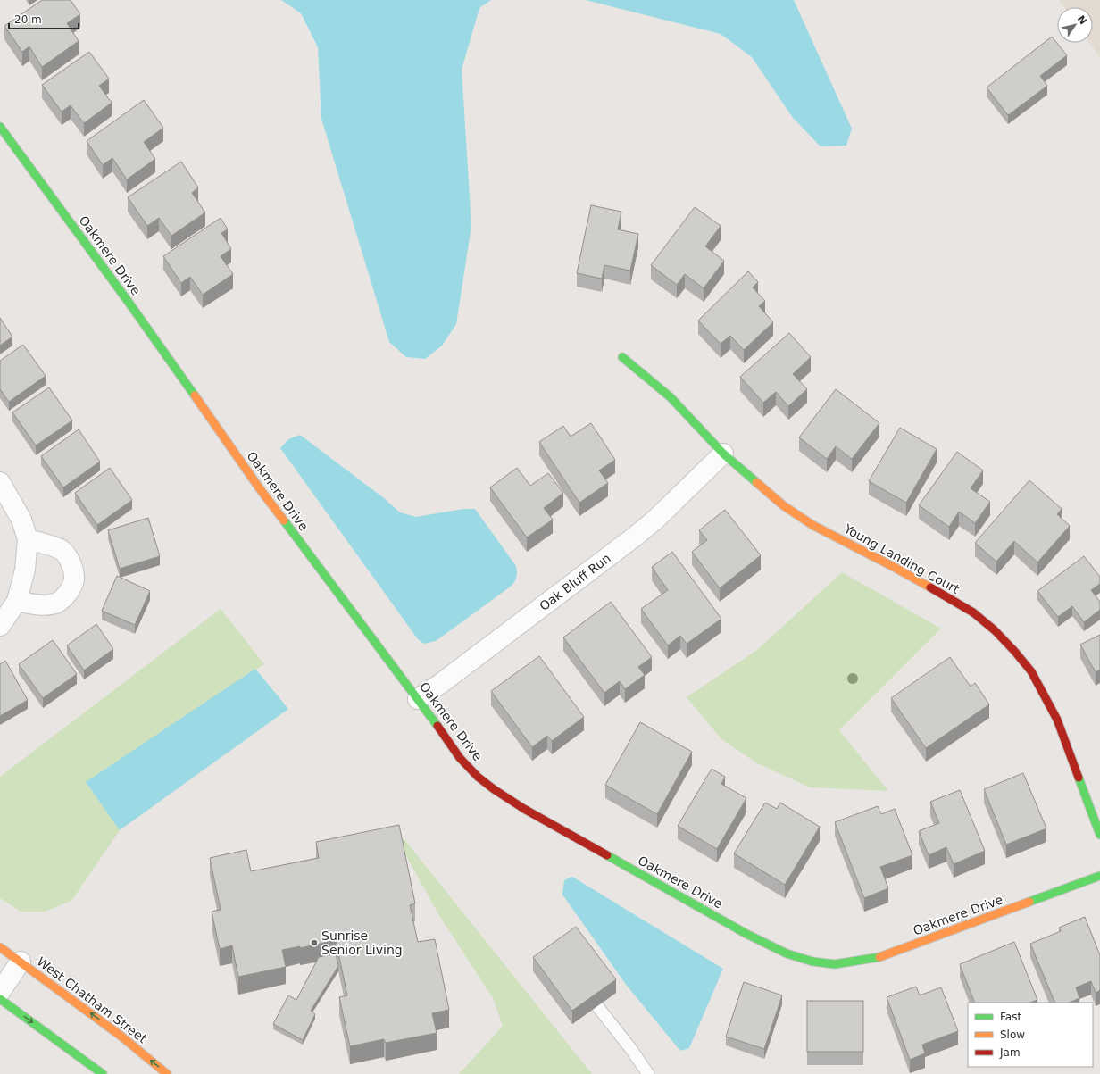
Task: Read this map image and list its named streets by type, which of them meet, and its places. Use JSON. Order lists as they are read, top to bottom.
{
  "streets": {
    "street": [
      "Oakmere Drive",
      "Young Landing Court",
      "Oak Bluff Run",
      "West Chatham Street"
    ]
  },
  "crossings": [
    ["Oakmere Drive", "Oak Bluff Run"],
    ["Young Landing Court", "Oak Bluff Run"]
  ],
  "places": ["Sunrise Senior Living"],
  "legend": ["Fast", "Slow", "Jam"],
  "scale_bar": "20 m",
  "north": "top right"
}
